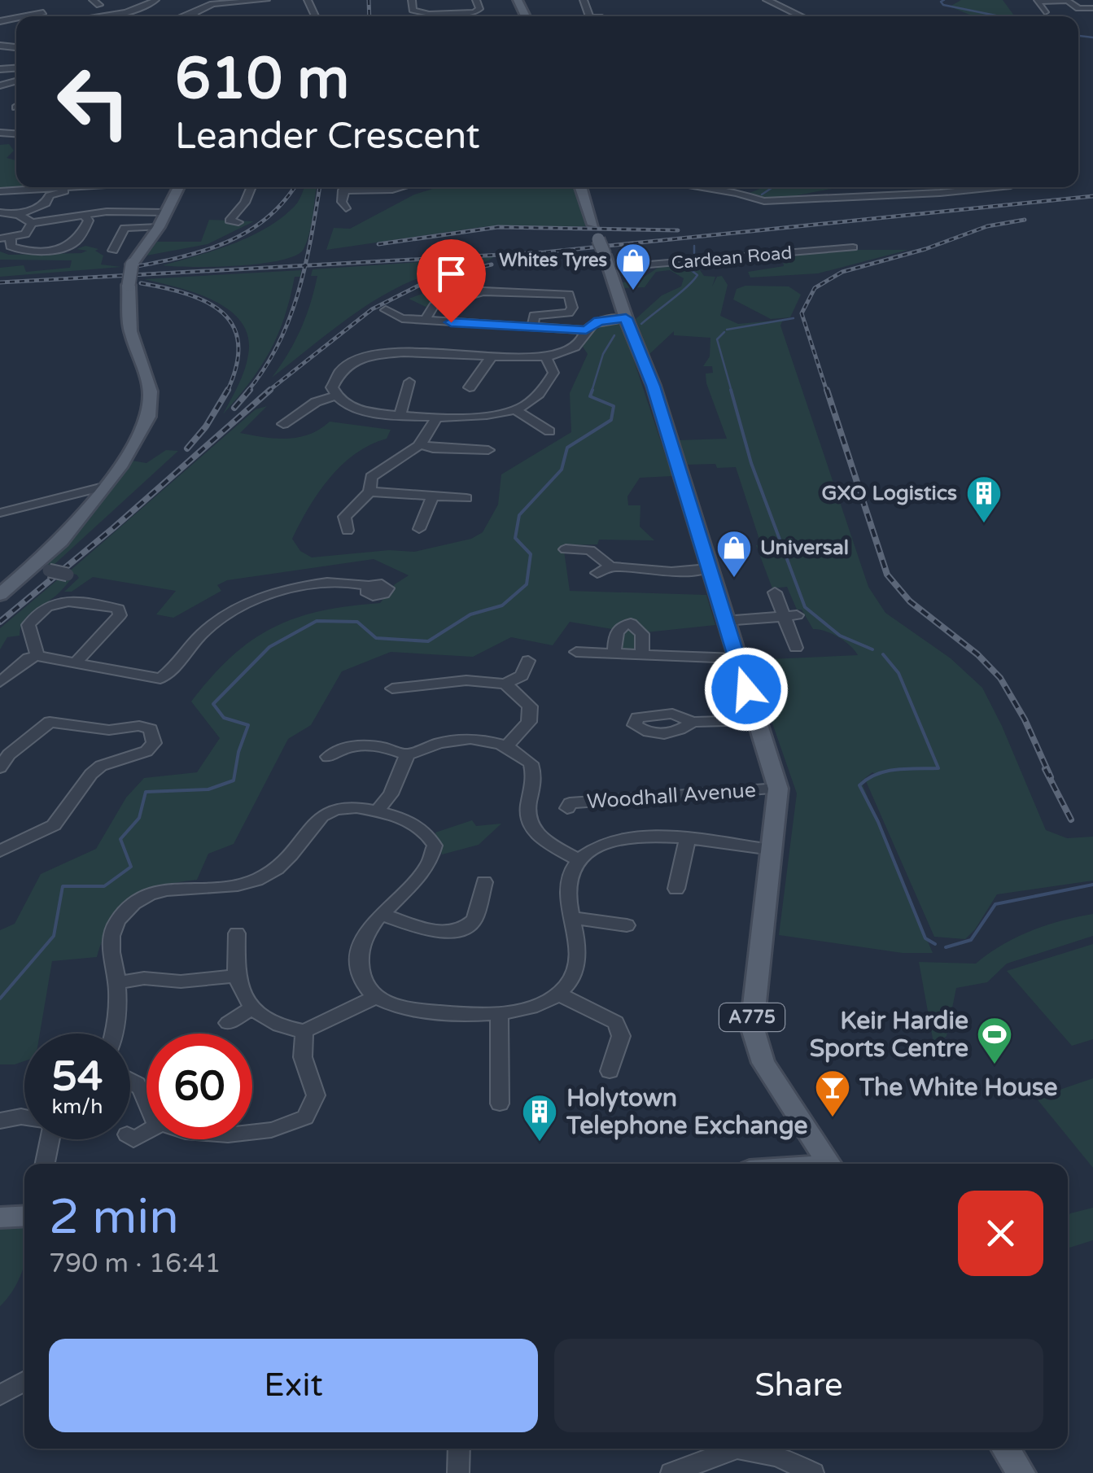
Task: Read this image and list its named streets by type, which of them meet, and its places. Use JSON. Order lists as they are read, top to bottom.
{
  "streets": {
    "main road": ["A775"],
    "street": ["Cardean Road", "Woodhall Avenue"]
  },
  "crossings": [
    ["Cardean Road", "A775"],
    ["Woodhall Avenue", "A775"]
  ],
  "places": {
    "shop": ["Whites Tyres", "Universal"],
    "building": ["GXO Logistics", "Holytown Telephone Exchange"],
    "sports": ["Keir Hardie Sports Centre"],
    "bar": ["The White House"]
  },
  "page": {
    "turn": ["610 m", "Leander Crescent"],
    "speed": "54 km/h",
    "limit": "60",
    "heading": ["2 min", "790 m · 16:41"],
    "buttons": ["Exit", "Share"]
  }
}
